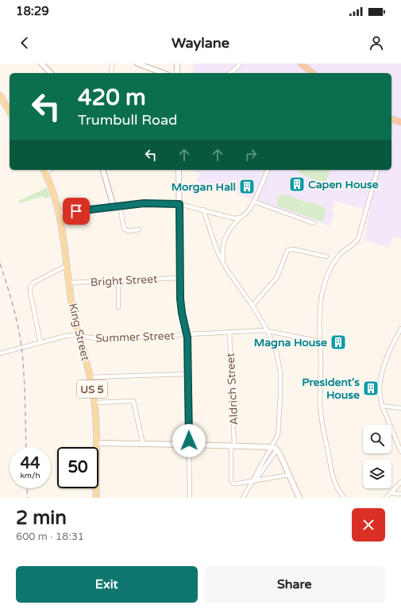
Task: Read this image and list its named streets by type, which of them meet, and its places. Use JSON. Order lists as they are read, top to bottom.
{
  "streets": {
    "main road": ["King Street", "US 5"],
    "street": ["Bright Street", "Summer Street", "Aldrich Street"]
  },
  "crossings": [
    ["Bright Street", "King Street"],
    ["King Street", "Summer Street"],
    ["Summer Street", "Aldrich Street"]
  ],
  "places": {
    "building": [
      "Capen House",
      "Morgan Hall",
      "Magna House",
      "President's House"
    ]
  },
  "page": {
    "status": "18:29",
    "header": "Waylane",
    "turn": ["420 m", "Trumbull Road"],
    "speed": "44 km/h",
    "limit": "50",
    "heading": ["2 min", "600 m · 18:31"],
    "buttons": ["Exit", "Share"]
  }
}
